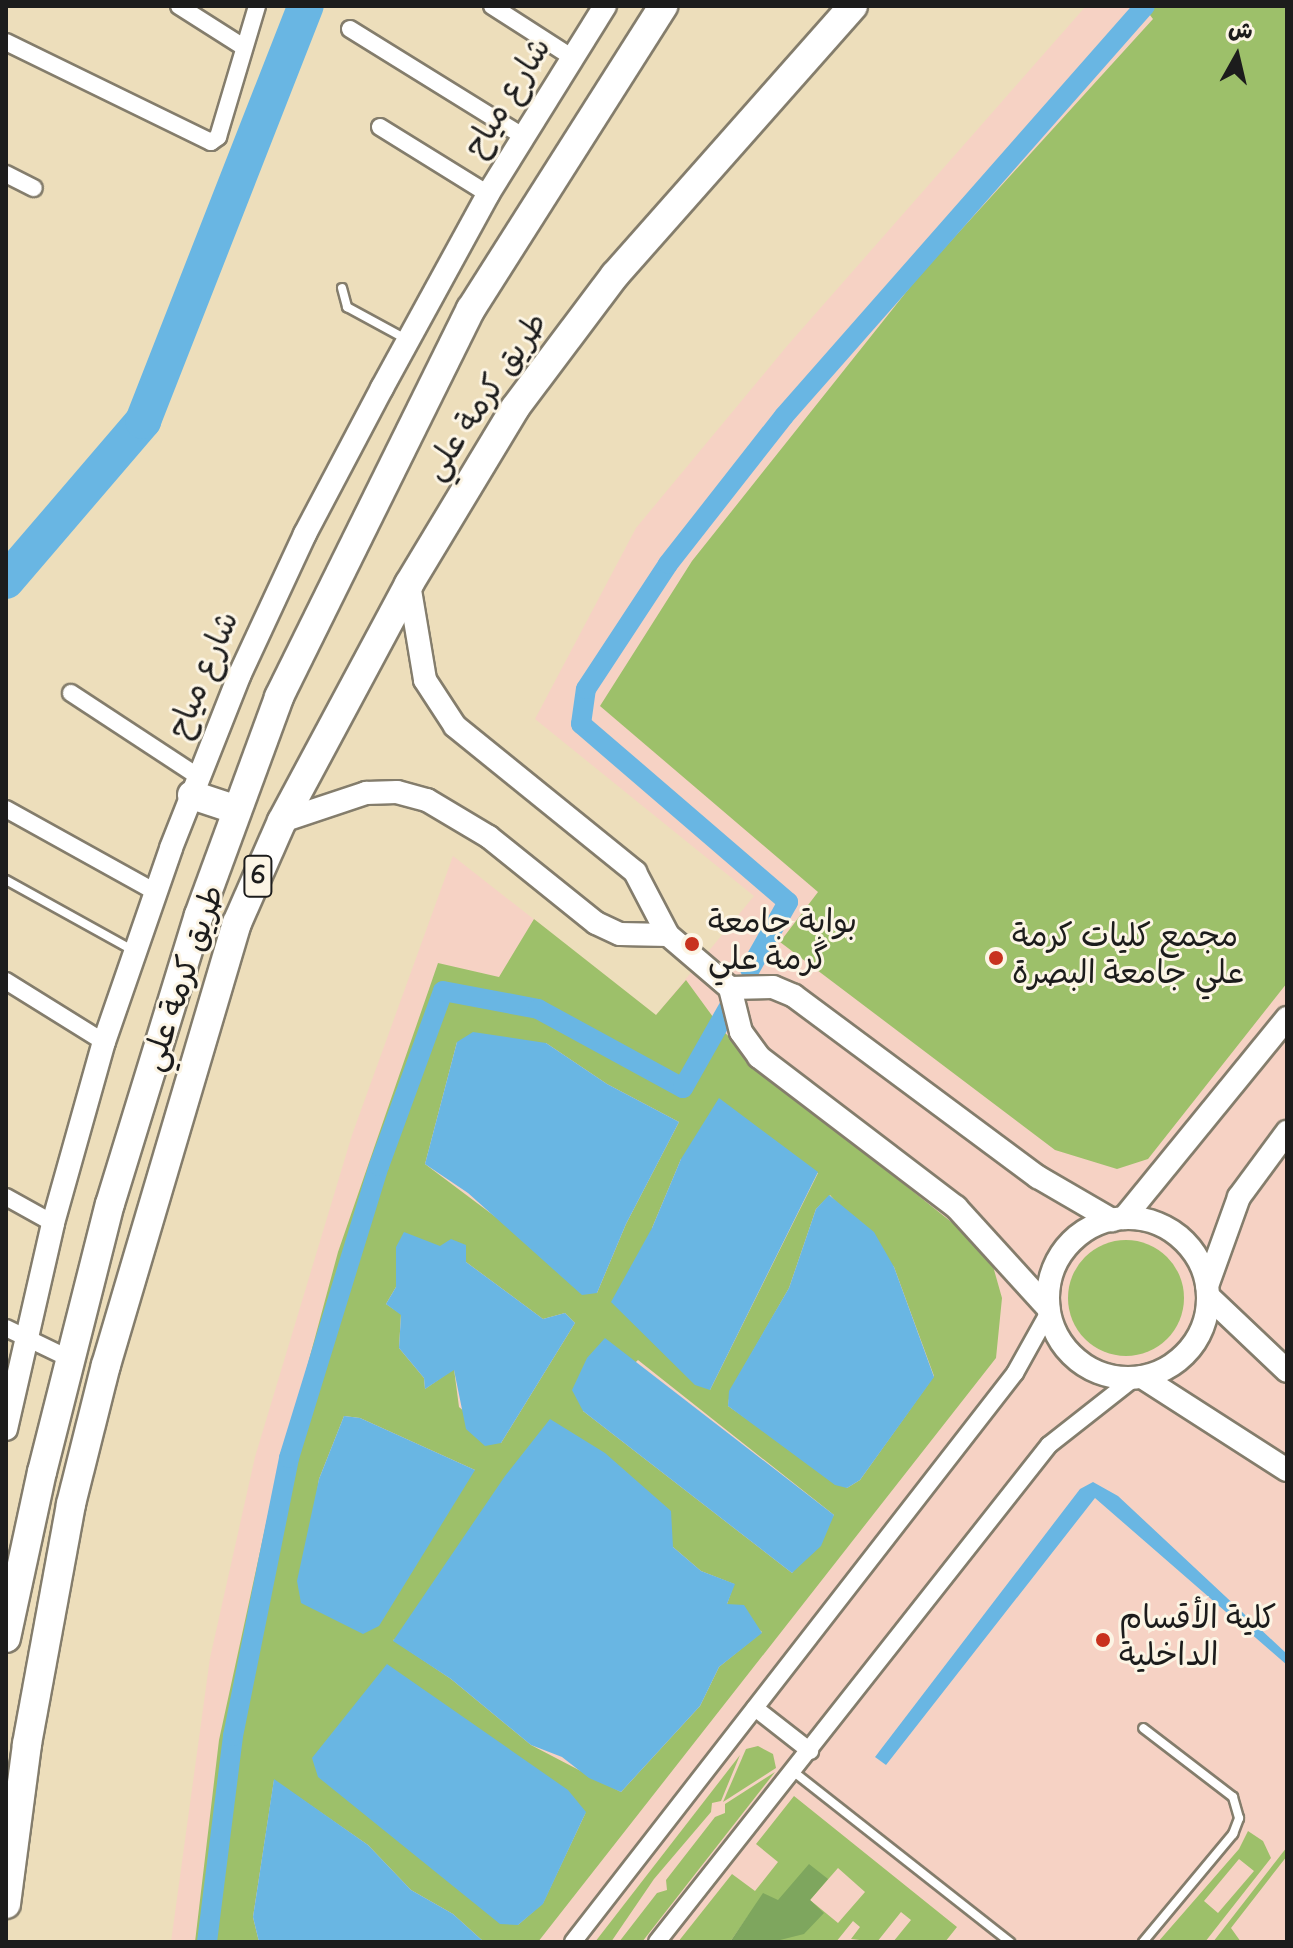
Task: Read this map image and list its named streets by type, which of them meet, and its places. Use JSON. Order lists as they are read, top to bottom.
{
  "streets": {
    "highway": ["طريق كرمة علي", "6"],
    "street": ["شارع مياح"]
  },
  "places": ["بوابة جامعة گرمة علي", "مجمع كليات كرمة علي جامعة البصرة", "كلية الأقسام الداخلية"],
  "north": "top"
}
